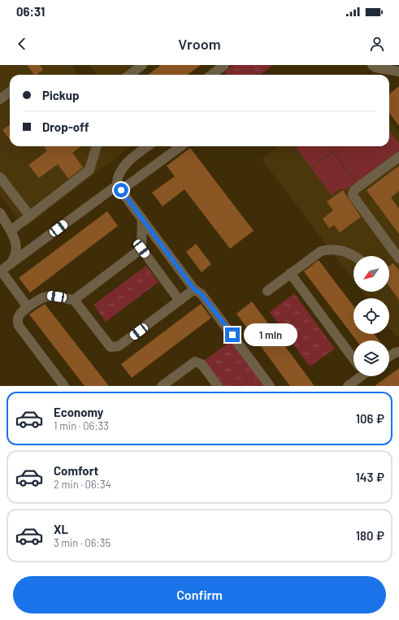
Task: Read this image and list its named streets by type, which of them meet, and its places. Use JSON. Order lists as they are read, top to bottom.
{
  "north": "bottom left",
  "page": {
    "status": "06:31",
    "header": "Vroom",
    "banner": ["Pickup", "Drop-off"],
    "bubble": "1 min",
    "list": [
      {
        "name": "Economy",
        "note": "1 min · 06:33",
        "value": "106 ₽"
      },
      {
        "name": "Comfort",
        "note": "2 min · 06:34",
        "value": "143 ₽"
      },
      {
        "name": "XL",
        "note": "3 min · 06:35",
        "value": "180 ₽"
      }
    ],
    "buttons": "Confirm"
  }
}
